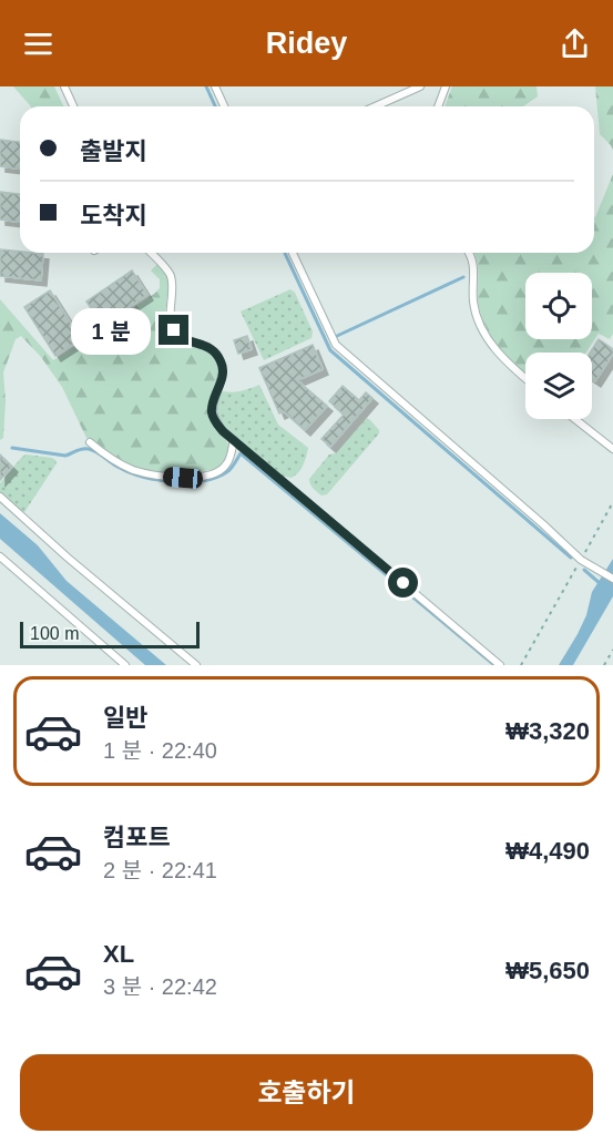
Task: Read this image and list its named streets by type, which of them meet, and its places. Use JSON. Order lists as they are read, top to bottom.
{
  "scale_bar": "100 m",
  "page": {
    "header": "Ridey",
    "banner": ["출발지", "도착지"],
    "bubble": "1 분",
    "scale": "100 m",
    "list": [
      {
        "name": "일반",
        "note": "1 분 · 22:40",
        "value": "₩3,320"
      },
      {
        "name": "컴포트",
        "note": "2 분 · 22:41",
        "value": "₩4,490"
      },
      {
        "name": "XL",
        "note": "3 분 · 22:42",
        "value": "₩5,650"
      }
    ],
    "buttons": "호출하기"
  }
}
